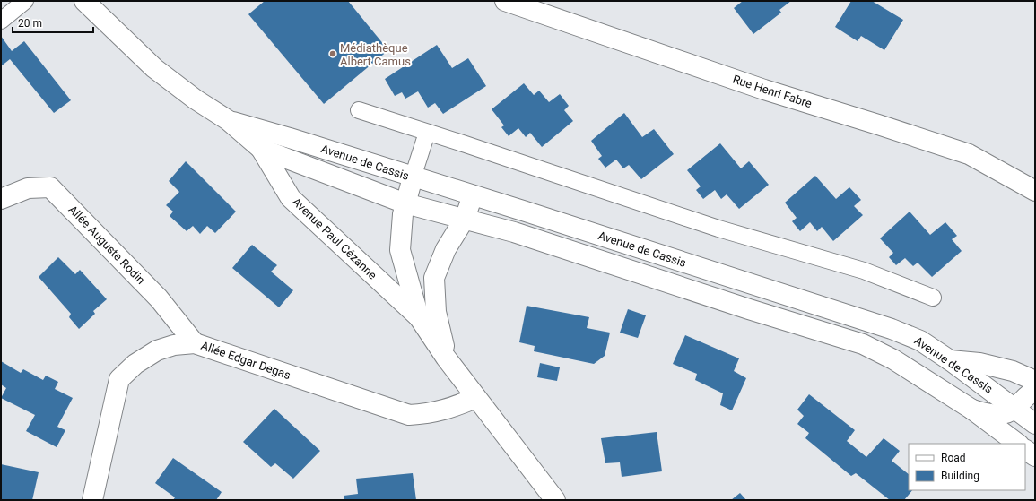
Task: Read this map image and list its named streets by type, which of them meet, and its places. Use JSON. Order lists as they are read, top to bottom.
{
  "streets": {
    "street": [
      "Rue Henri Fabre",
      "Avenue de Cassis",
      "Avenue Paul Cézanne",
      "Allée Auguste Rodin",
      "Allée Edgar Degas"
    ]
  },
  "crossings": [
    ["Avenue de Cassis", "Avenue Paul Cézanne"],
    ["Avenue Paul Cézanne", "Allée Edgar Degas"],
    ["Allée Auguste Rodin", "Allée Edgar Degas"]
  ],
  "places": ["Médiathèque Albert Camus"],
  "legend": ["Road", "Building"],
  "scale_bar": "20 m"
}
